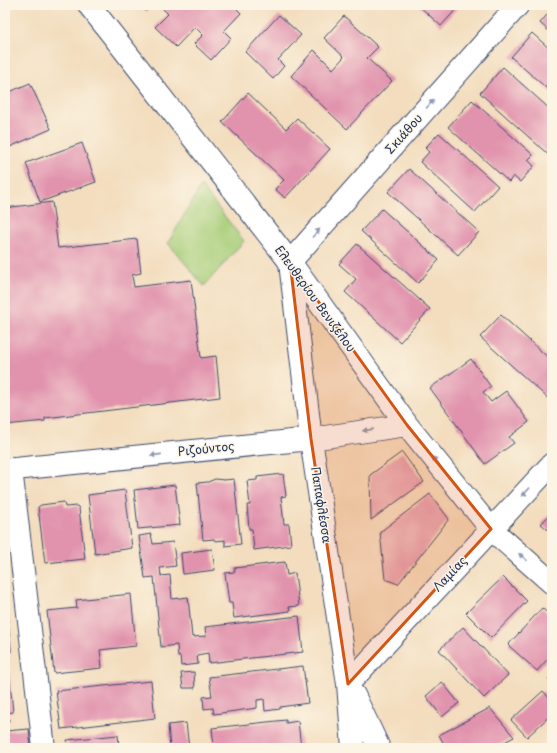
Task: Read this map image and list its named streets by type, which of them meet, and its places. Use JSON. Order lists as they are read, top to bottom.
{
  "streets": {
    "street": [
      "Σκιάθου",
      "Ελευθερίου Βενιζέλου",
      "Ριζούντος",
      "Παπαφλέσσα",
      "Λαμίας"
    ]
  },
  "crossings": [
    ["Σκιάθου", "Ελευθερίου Βενιζέλου"],
    ["Σκιάθου", "Παπαφλέσσα"],
    ["Ελευθερίου Βενιζέλου", "Ριζούντος"],
    ["Ελευθερίου Βενιζέλου", "Παπαφλέσσα"],
    ["Ελευθερίου Βενιζέλου", "Λαμίας"],
    ["Ριζούντος", "Παπαφλέσσα"],
    ["Παπαφλέσσα", "Λαμίας"]
  ],
  "one_way": ["Σκιάθου", "Ριζούντος"]
}
